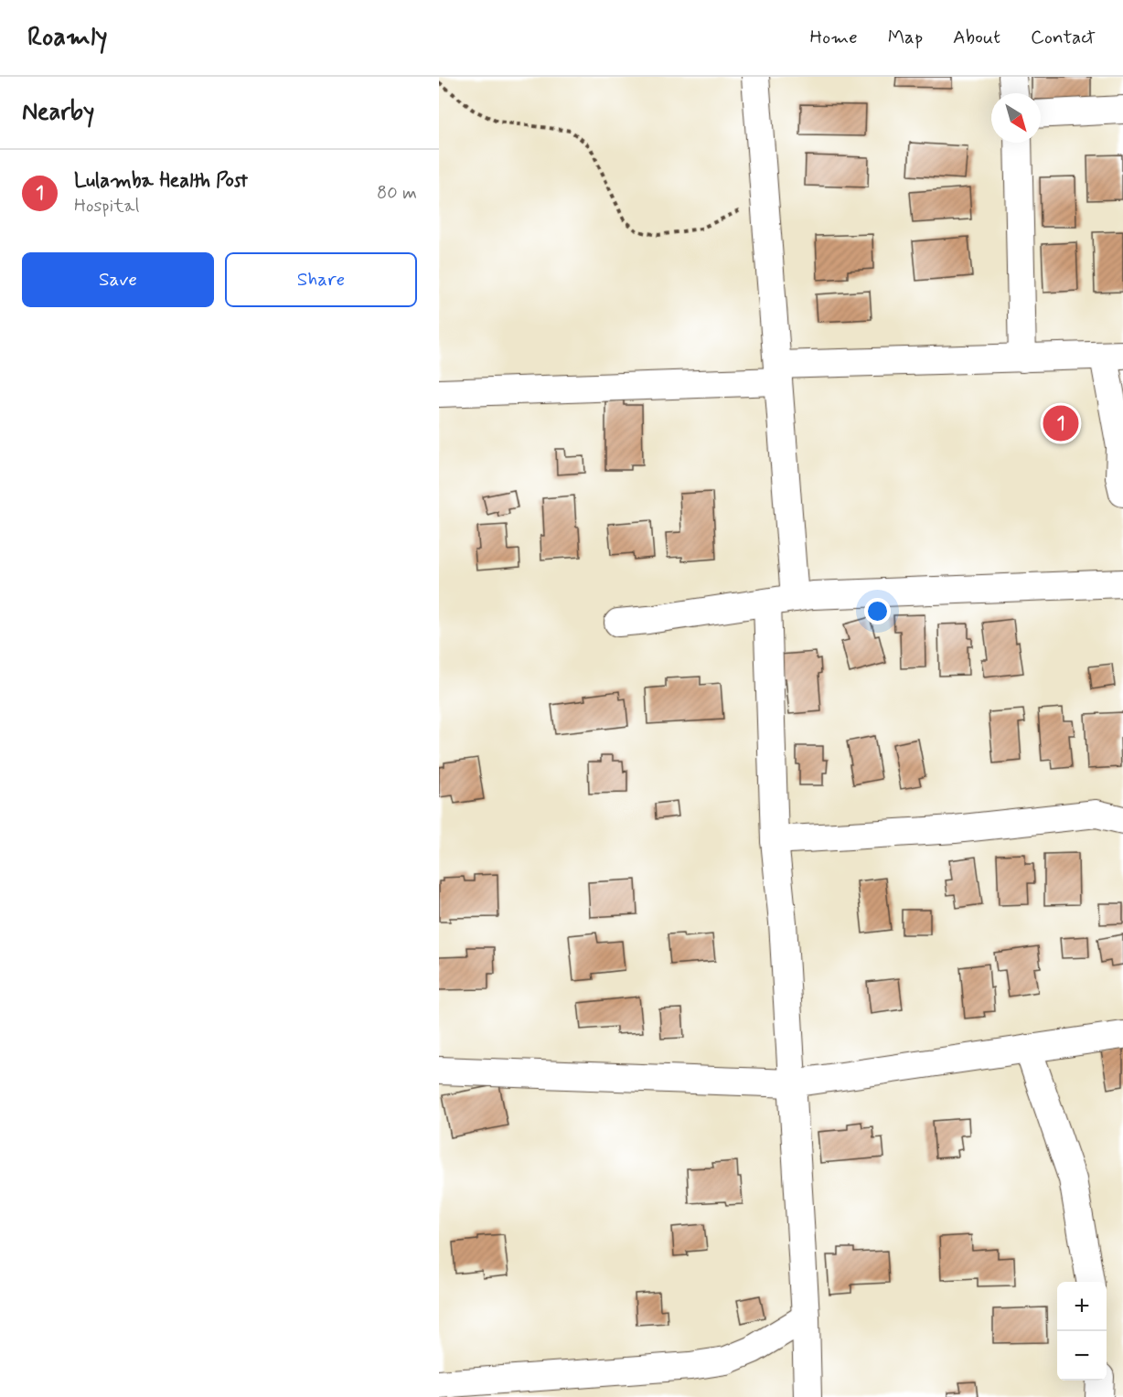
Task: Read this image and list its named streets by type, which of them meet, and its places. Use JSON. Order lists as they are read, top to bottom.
{
  "north": "bottom right",
  "page": {
    "header": "Roamly",
    "nav": [
      "Home",
      "Map",
      "About",
      "Contact"
    ],
    "heading": "Nearby",
    "list": [
      {
        "mark": "1",
        "name": "Lulamba Health Post",
        "note": "Hospital",
        "value": "80 m"
      }
    ],
    "buttons": ["Save", "Share"],
    "pins": "1",
    "map_buttons": ["+", "−"]
  }
}
